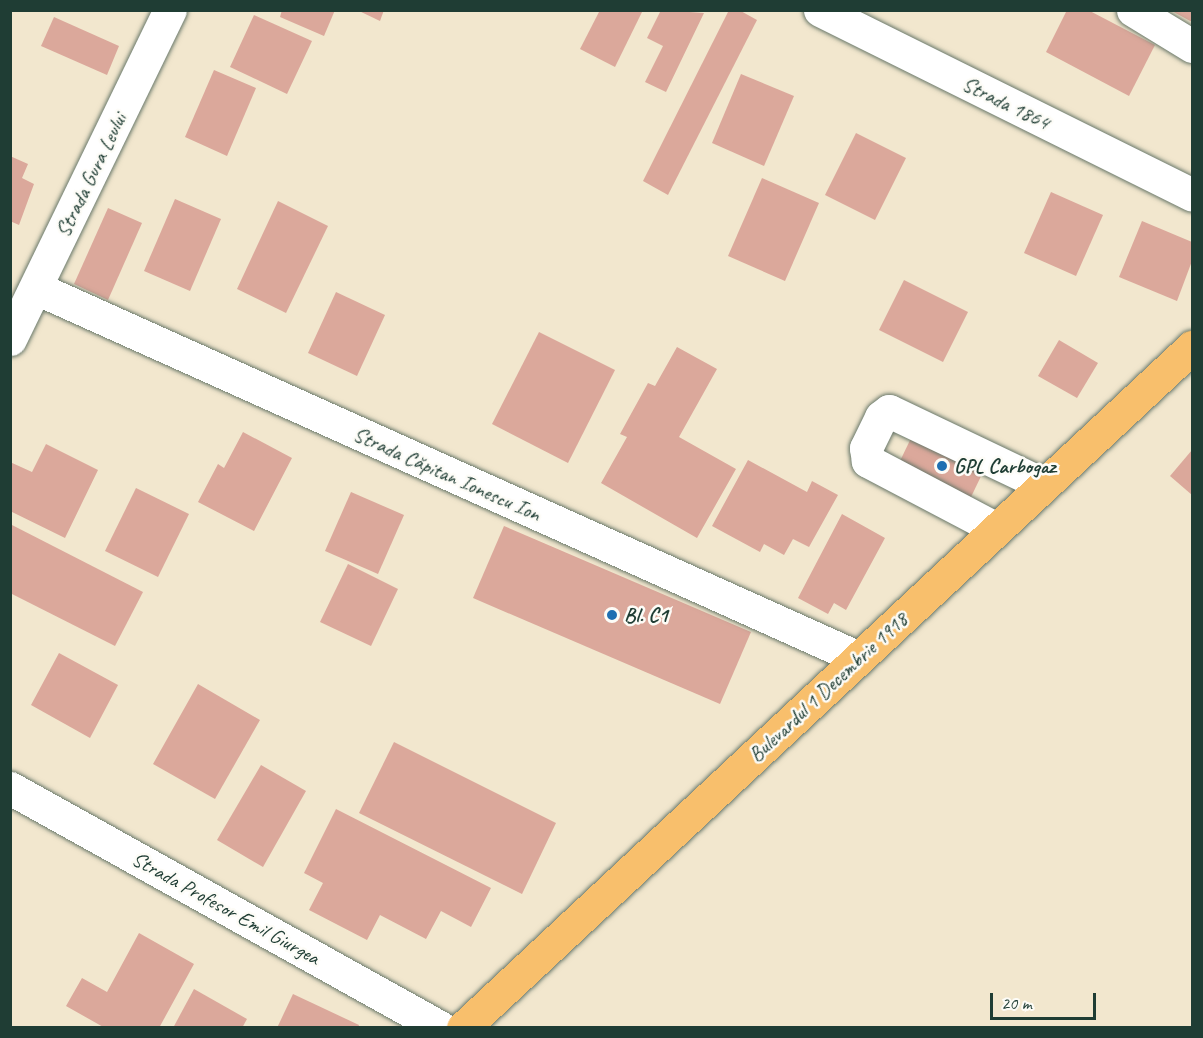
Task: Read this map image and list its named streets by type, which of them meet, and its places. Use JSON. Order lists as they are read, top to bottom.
{
  "streets": {
    "main road": ["Bulevardul 1 Decembrie 1918"],
    "street": [
      "Strada 1864",
      "Strada Gura Leului",
      "Strada Căpitan Ionescu Ion",
      "Strada Profesor Emil Giurgea"
    ]
  },
  "crossings": [
    ["Strada Gura Leului", "Strada Căpitan Ionescu Ion"],
    ["Strada Căpitan Ionescu Ion", "Bulevardul 1 Decembrie 1918"]
  ],
  "places": ["GPL Carbogaz", "Bl. C1"],
  "scale_bar": "20 m"
}
